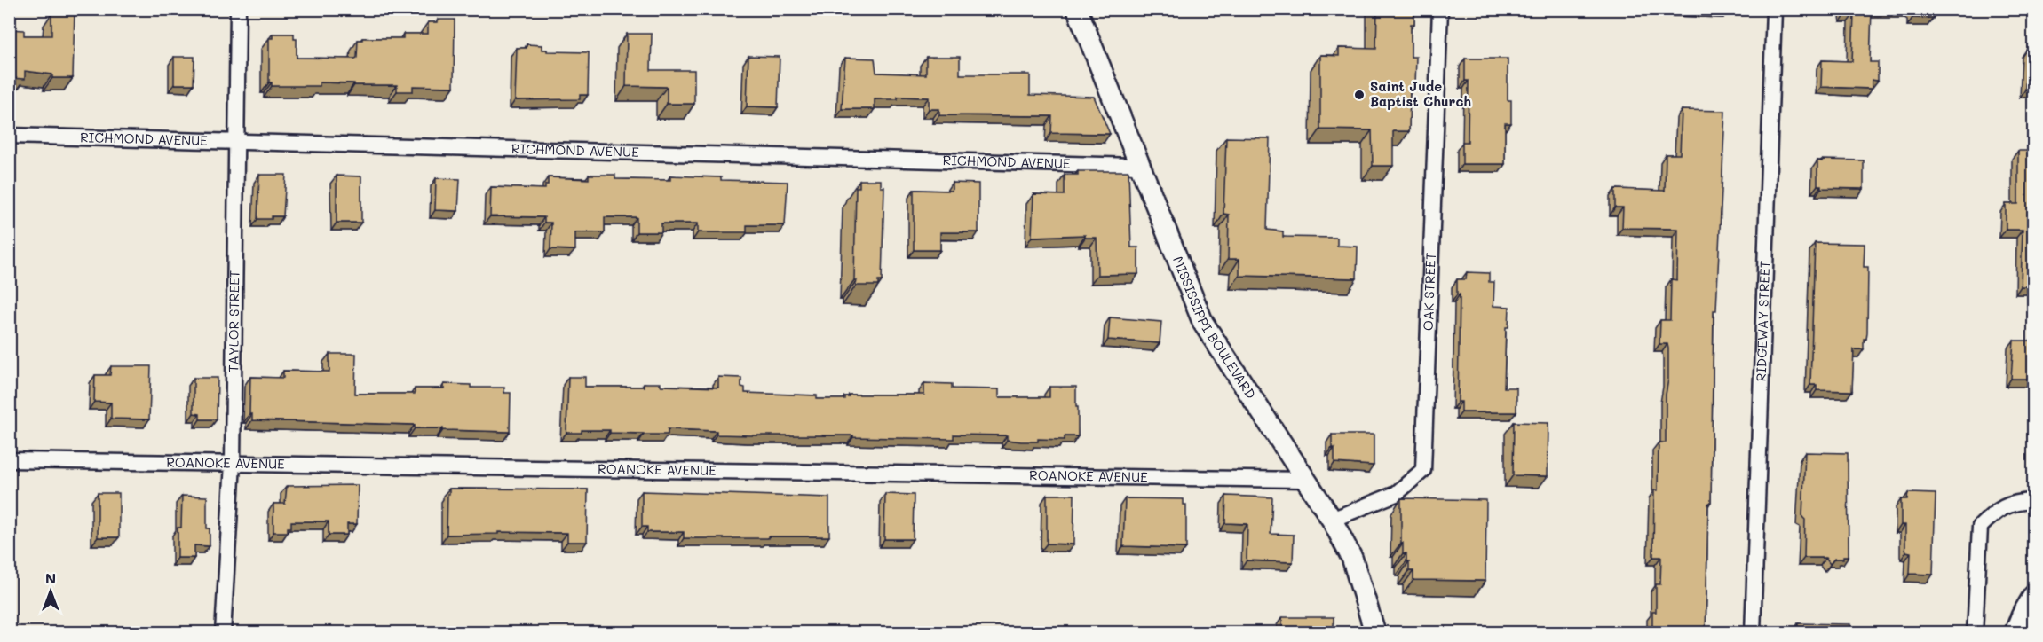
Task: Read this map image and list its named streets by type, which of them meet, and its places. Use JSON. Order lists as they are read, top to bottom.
{
  "streets": {
    "main road": ["MISSISSIPPI BOULEVARD"],
    "street": [
      "RICHMOND AVENUE",
      "OAK STREET",
      "TAYLOR STREET",
      "RIDGEWAY STREET",
      "ROANOKE AVENUE"
    ]
  },
  "crossings": [
    ["RICHMOND AVENUE", "TAYLOR STREET"],
    ["RICHMOND AVENUE", "MISSISSIPPI BOULEVARD"],
    ["OAK STREET", "MISSISSIPPI BOULEVARD"],
    ["TAYLOR STREET", "ROANOKE AVENUE"],
    ["MISSISSIPPI BOULEVARD", "ROANOKE AVENUE"]
  ],
  "places": ["Saint Jude Baptist Church"],
  "north": "top"
}
